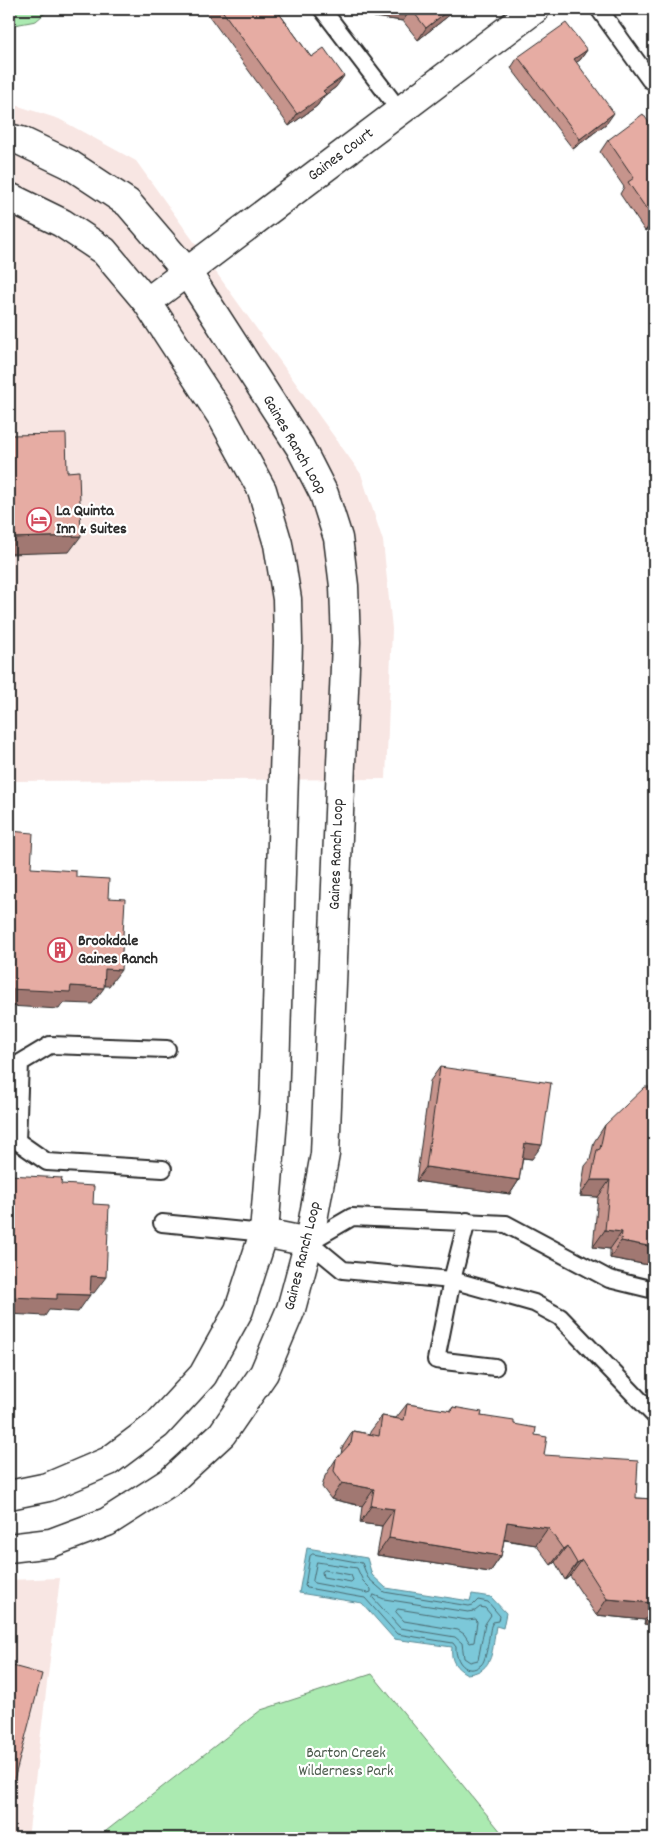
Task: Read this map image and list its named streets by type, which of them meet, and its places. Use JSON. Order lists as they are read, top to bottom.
{
  "streets": {
    "street": ["Gaines Court", "Gaines Ranch Loop"]
  },
  "crossings": [
    ["Gaines Court", "Gaines Ranch Loop"]
  ],
  "parks": ["Barton Creek Wilderness Park"],
  "places": {
    "hotel": ["La Quinta Inn & Suites"],
    "building": ["Brookdale Gaines Ranch"]
  }
}
